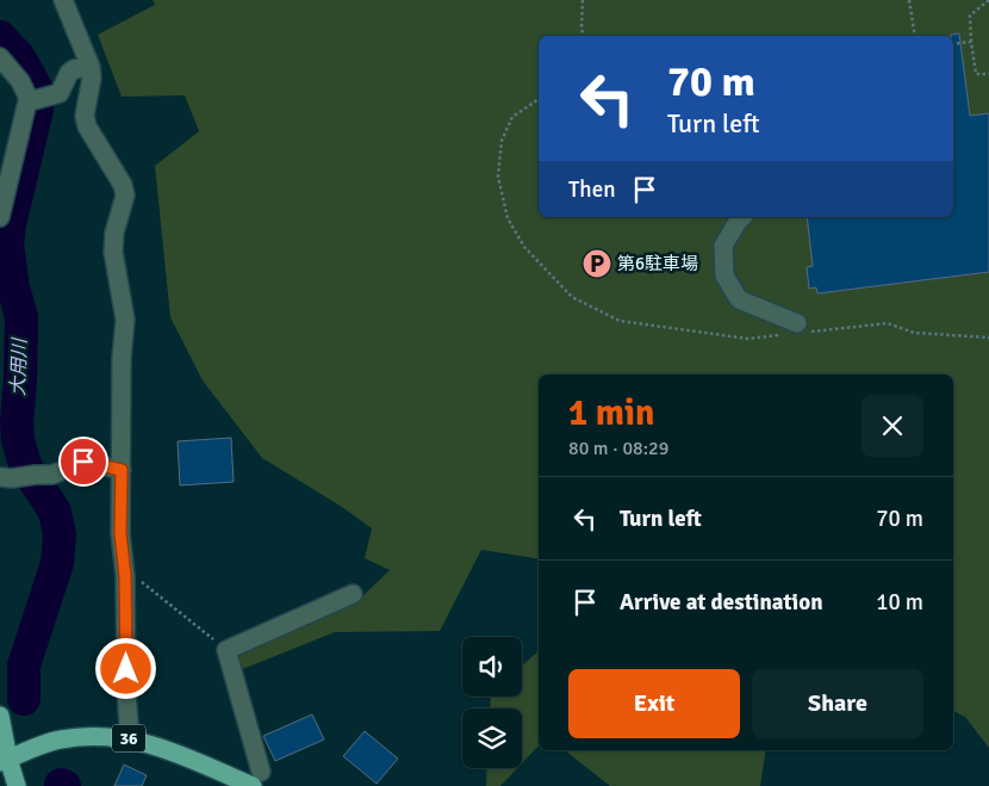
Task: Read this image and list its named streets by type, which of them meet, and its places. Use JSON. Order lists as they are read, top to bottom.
{
  "streets": {
    "main road": ["36"]
  },
  "water": ["大用川"],
  "places": {
    "parking": ["第6駐車場"]
  },
  "page": {
    "turn": ["70 m", "Turn left"],
    "then": "Then",
    "heading": ["1 min", "80 m · 08:29"],
    "list": [
      {
        "name": "Turn left",
        "value": "70 m"
      },
      {
        "name": "Arrive at destination",
        "value": "10 m"
      }
    ],
    "buttons": ["Exit", "Share"]
  }
}
